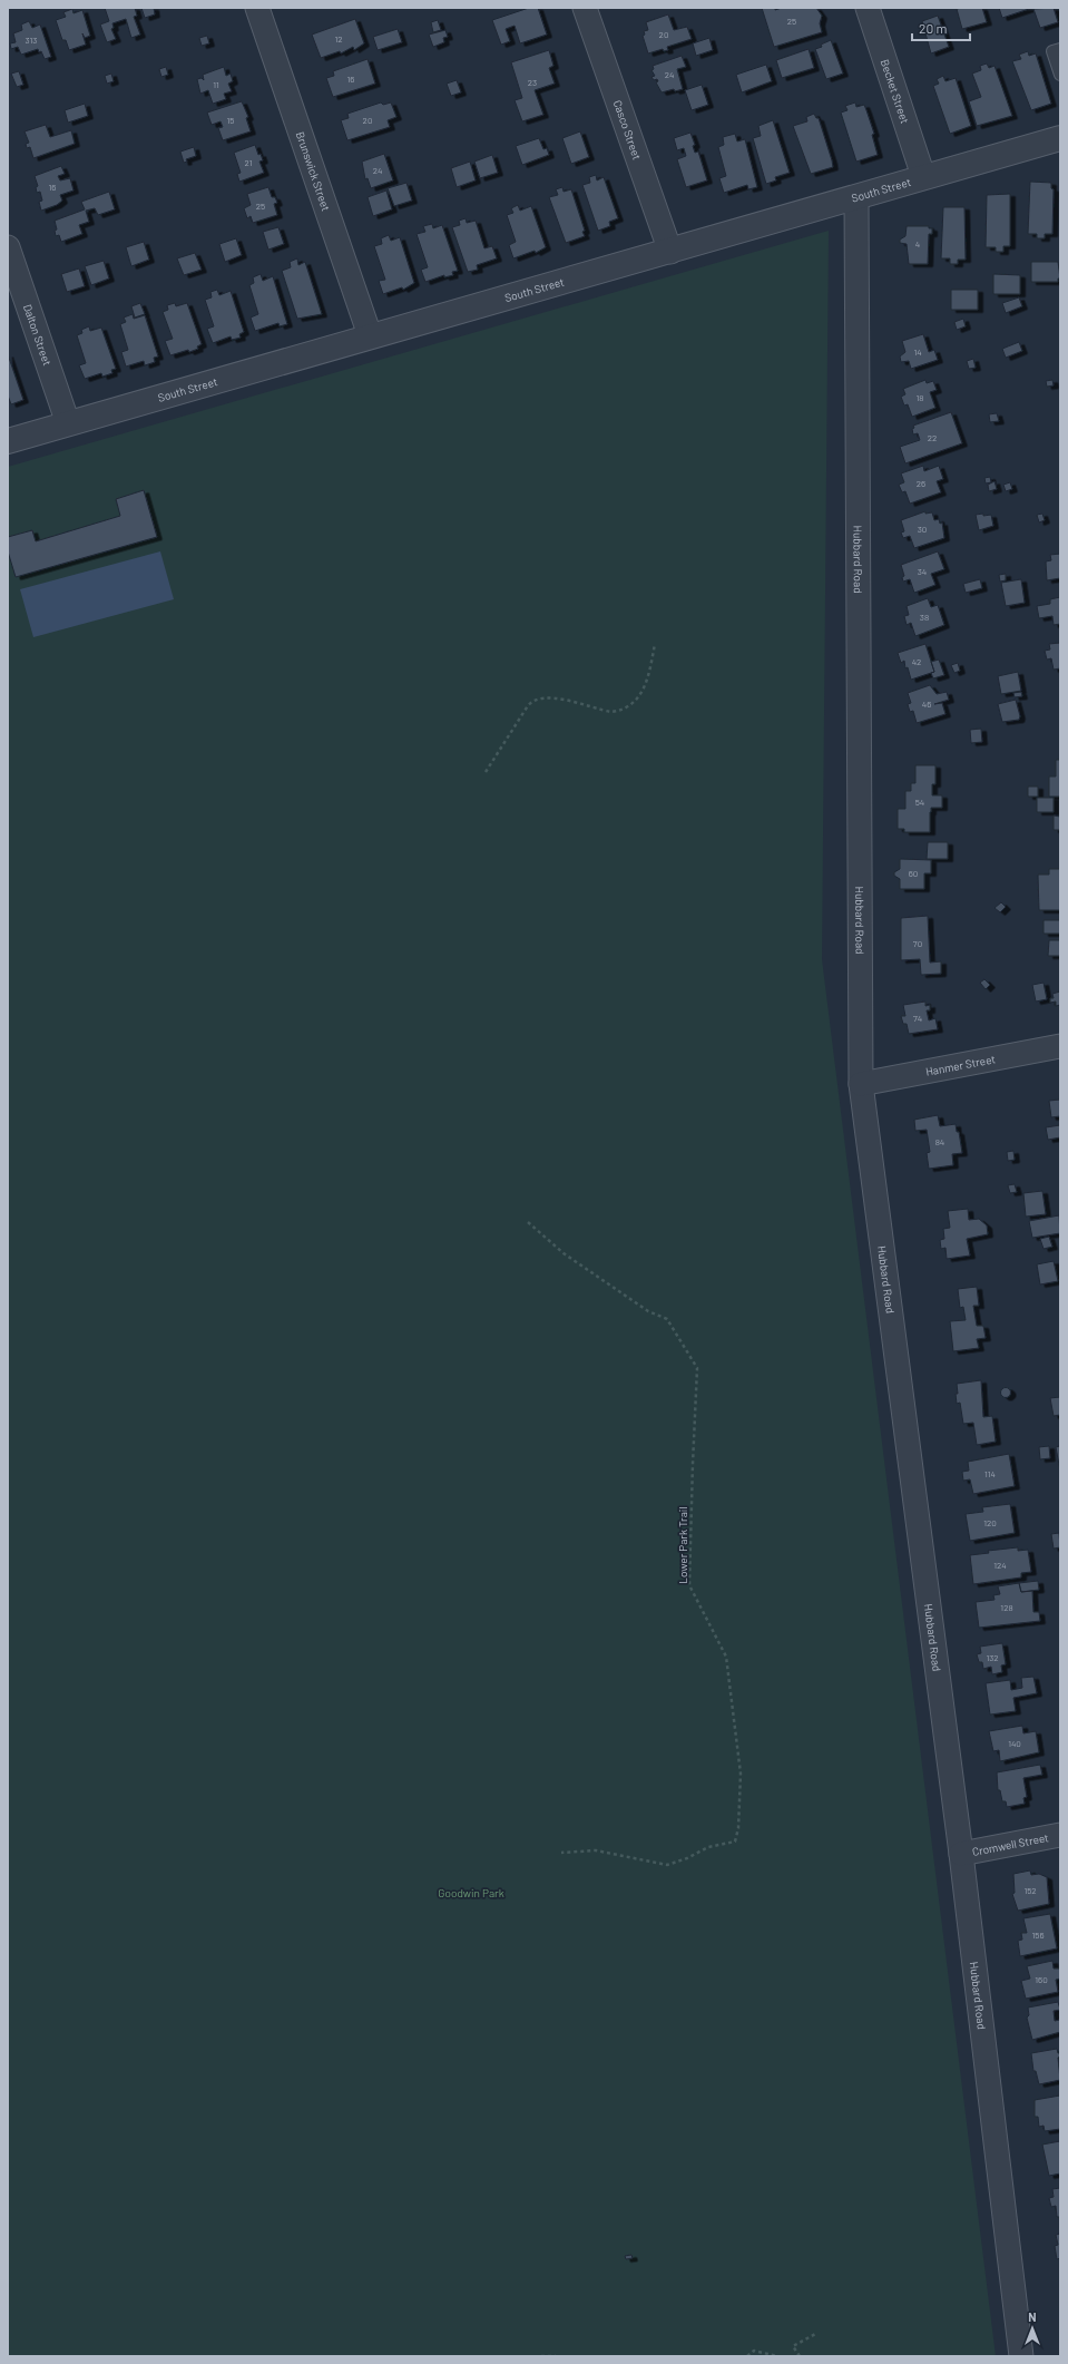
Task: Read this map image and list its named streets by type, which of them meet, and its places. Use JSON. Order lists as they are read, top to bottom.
{
  "streets": {
    "street": [
      "Becket Street",
      "Casco Street",
      "Brunswick Street",
      "South Street",
      "Dalton Street",
      "Hubbard Road",
      "Hanmer Street",
      "Cromwell Street"
    ],
    "path": ["Lower Park Trail"]
  },
  "crossings": [
    ["Becket Street", "South Street"],
    ["Casco Street", "South Street"],
    ["Brunswick Street", "South Street"],
    ["South Street", "Dalton Street"],
    ["South Street", "Hubbard Road"],
    ["Hubbard Road", "Hanmer Street"],
    ["Hubbard Road", "Cromwell Street"]
  ],
  "parks": ["Goodwin Park"],
  "house_numbers": [
    "25",
    "20",
    "12",
    "313",
    "24",
    "16",
    "23",
    "11",
    "15",
    "20",
    "21",
    "24",
    "16",
    "25",
    "4",
    "14",
    "18",
    "22",
    "26",
    "30",
    "34",
    "38",
    "42",
    "46",
    "54",
    "60",
    "70",
    "74",
    "84",
    "114",
    "120",
    "124",
    "128",
    "132",
    "140",
    "152",
    "156",
    "160"
  ],
  "scale_bar": "20 m",
  "north": "top"
}
